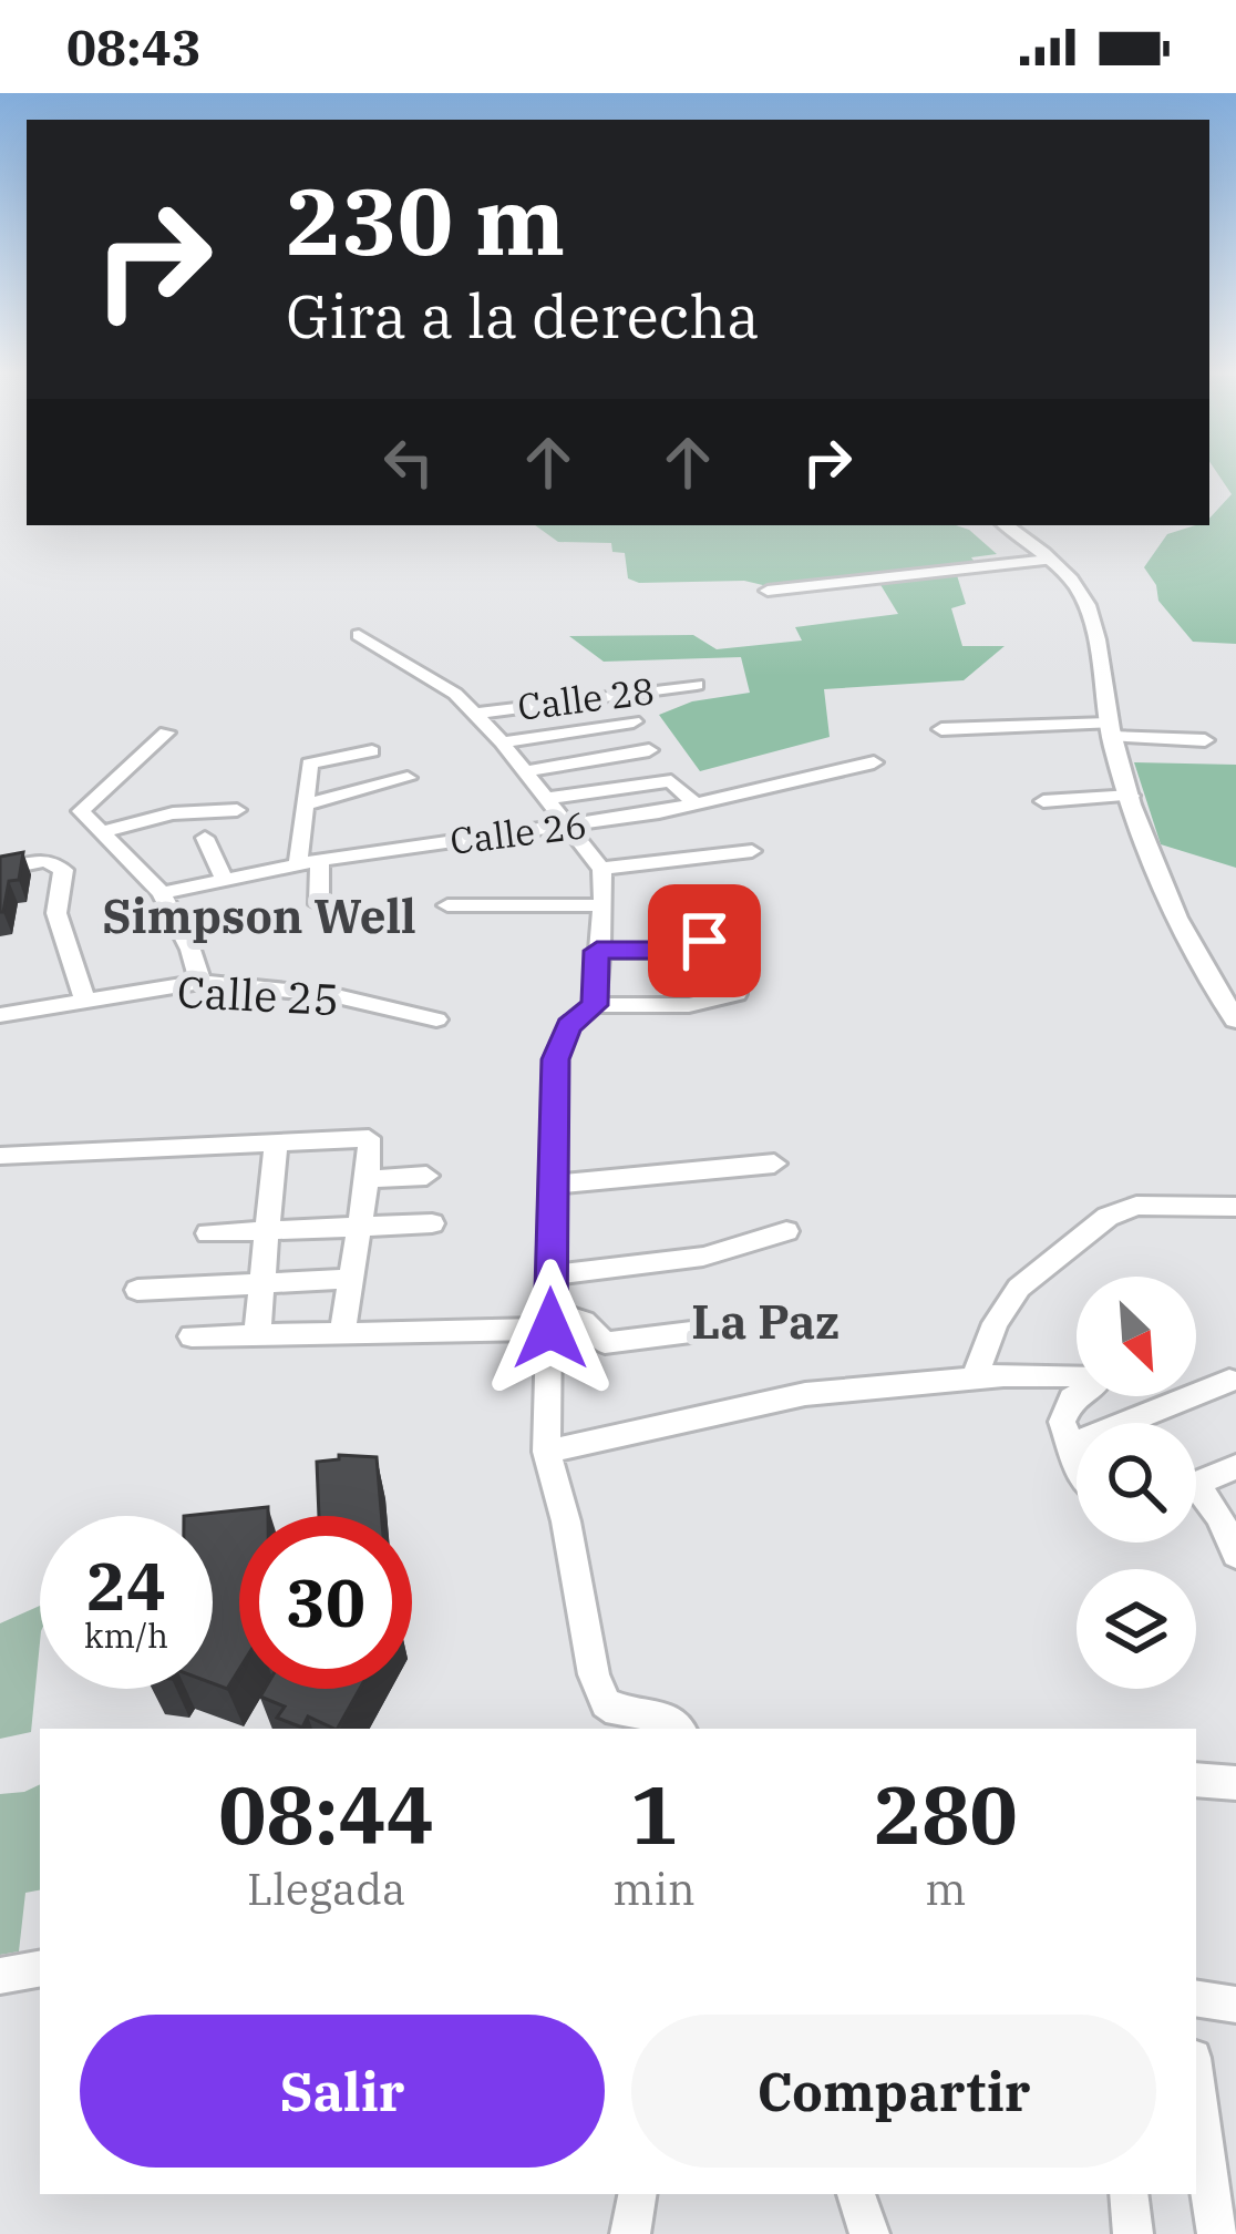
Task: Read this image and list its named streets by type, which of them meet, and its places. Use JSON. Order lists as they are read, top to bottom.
{
  "streets": {
    "street": ["Calle 28", "Calle 26", "Calle 25"]
  },
  "districts": ["Simpson Well", "La Paz"],
  "north": "bottom right",
  "page": {
    "status": "08:43",
    "turn": ["230 m", "Gira a la derecha"],
    "speed": "24 km/h",
    "limit": "30",
    "eta": [
      "08:44",
      "Llegada",
      "1",
      "min",
      "280",
      "m"
    ],
    "buttons": ["Salir", "Compartir"]
  }
}
